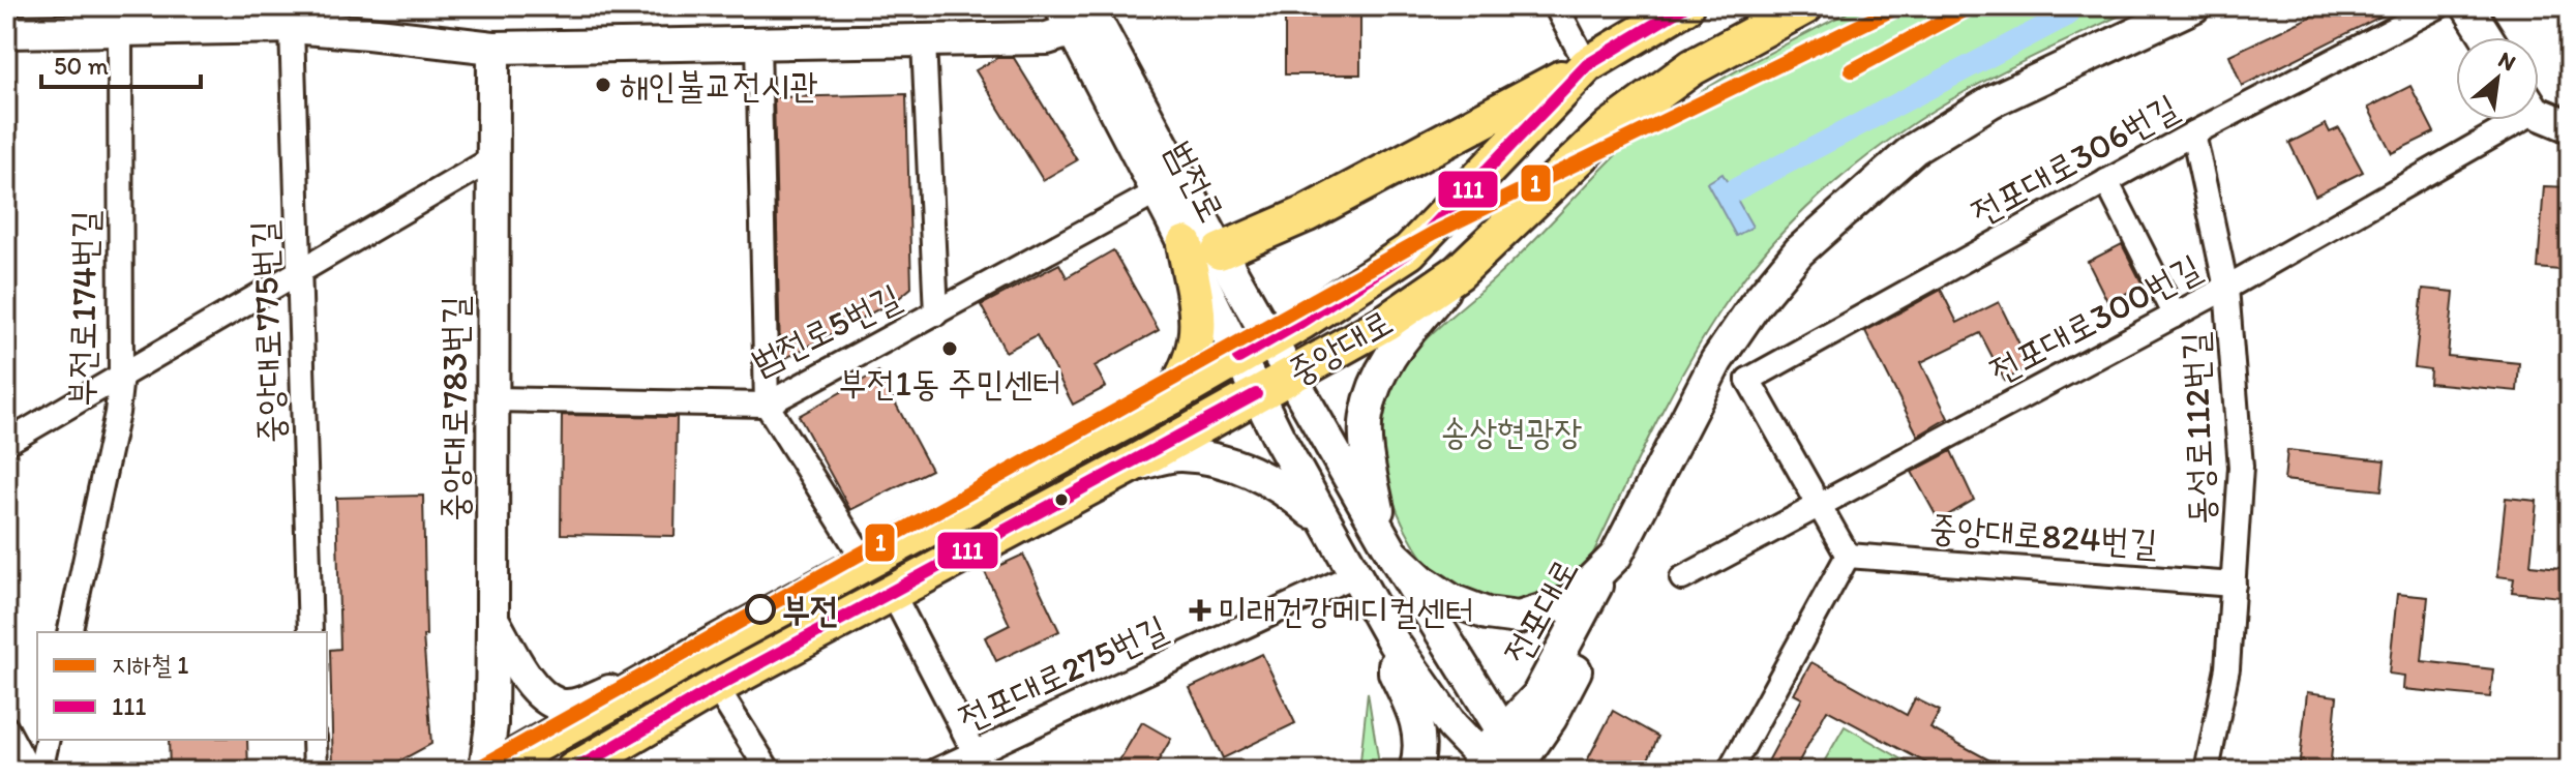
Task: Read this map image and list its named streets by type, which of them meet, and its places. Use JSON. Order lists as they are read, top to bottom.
{
  "streets": {
    "main road": [
      "범전로",
      "중앙대로",
      "중앙대로783번길",
      "전포대로"
    ],
    "street": [
      "전포대로306번길",
      "부전로174번길",
      "전포대로300번길",
      "범전로5번길",
      "중앙대로775번길",
      "동성로112번길",
      "중앙대로824번길",
      "전포대로275번길"
    ]
  },
  "crossings": [
    ["전포대로306번길", "동성로112번길"],
    ["범전로", "범전로5번길"],
    ["범전로", "중앙대로"],
    ["범전로", "전포대로"],
    ["전포대로300번길", "동성로112번길"],
    ["범전로5번길", "중앙대로783번길"],
    ["중앙대로", "중앙대로783번길"],
    ["중앙대로", "전포대로"],
    ["동성로112번길", "중앙대로824번길"]
  ],
  "parks": ["송상현광장"],
  "places": {
    "other": ["해인불교전시관", "부전1동 주민센터", "부전"],
    "health": ["미래건강메디컬센터"]
  },
  "lines": ["metro line 1", "transit line 111"],
  "legend": ["지하철 1", "111"],
  "scale_bar": "50 m",
  "north": "top right"
}
